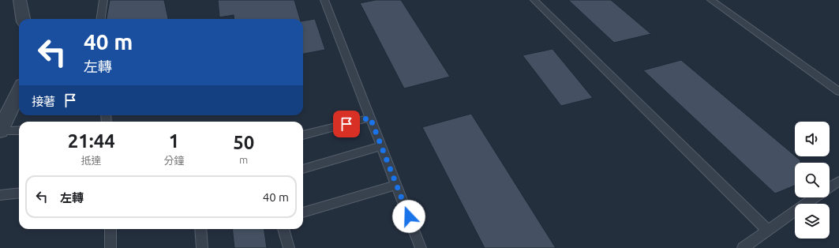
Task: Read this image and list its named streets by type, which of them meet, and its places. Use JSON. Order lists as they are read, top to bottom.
{
  "page": {
    "turn": ["40 m", "左轉"],
    "then": "接著",
    "eta": [
      "21:44",
      "抵達",
      "1",
      "分鐘",
      "50",
      "m"
    ],
    "list": [
      {
        "name": "左轉",
        "value": "40 m"
      }
    ]
  }
}
